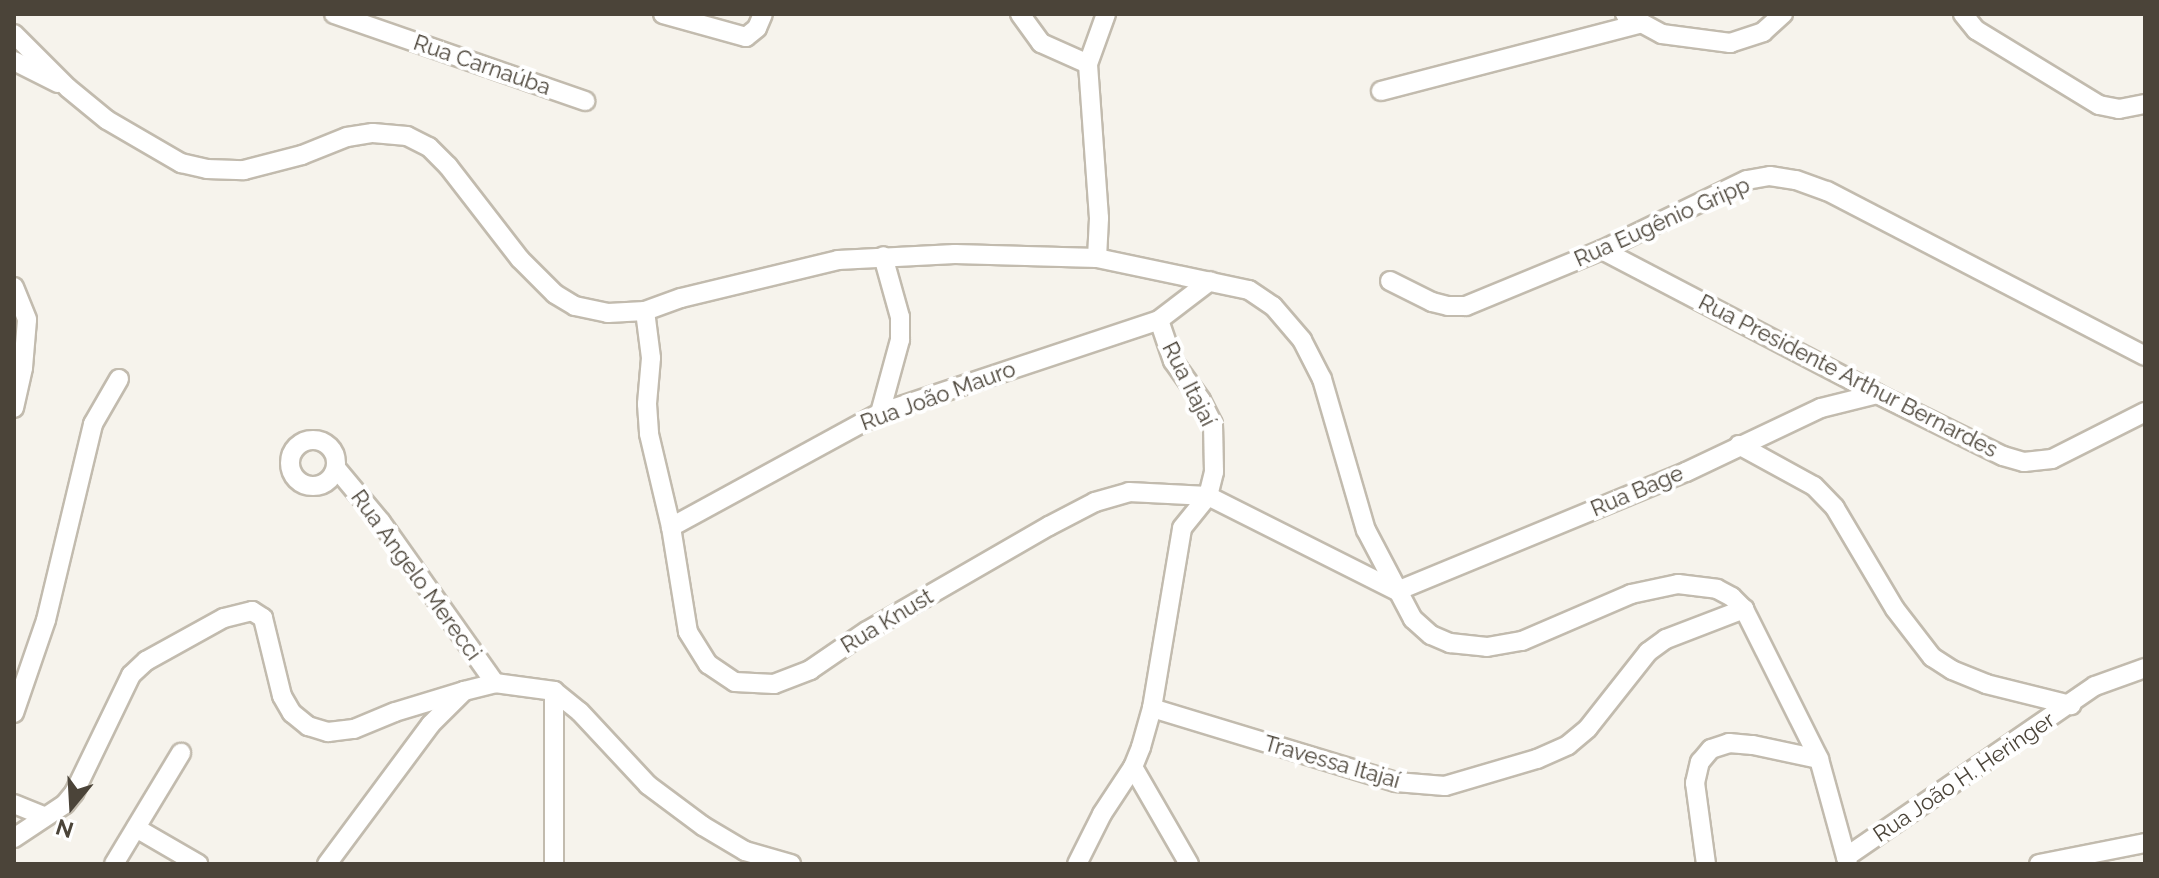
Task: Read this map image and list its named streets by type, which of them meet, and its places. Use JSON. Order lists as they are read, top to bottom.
{
  "streets": {
    "street": [
      "Rua Carnaúba",
      "Rua Eugênio Gripp",
      "Rua Presidente Arthur Bernardes",
      "Rua Itajaí",
      "Rua João Mauro",
      "Rua Bage",
      "Rua Angelo Merecci",
      "Rua Knust",
      "Travessa Itajaí",
      "Rua João H. Heringer"
    ]
  },
  "crossings": [
    ["Rua Eugênio Gripp", "Rua Presidente Arthur Bernardes"],
    ["Rua Presidente Arthur Bernardes", "Rua Bage"],
    ["Rua Itajaí", "Rua João Mauro"],
    ["Rua Itajaí", "Rua Knust"],
    ["Rua João Mauro", "Rua Knust"],
    ["Rua Bage", "Rua Knust"]
  ],
  "north": "bottom"
}
